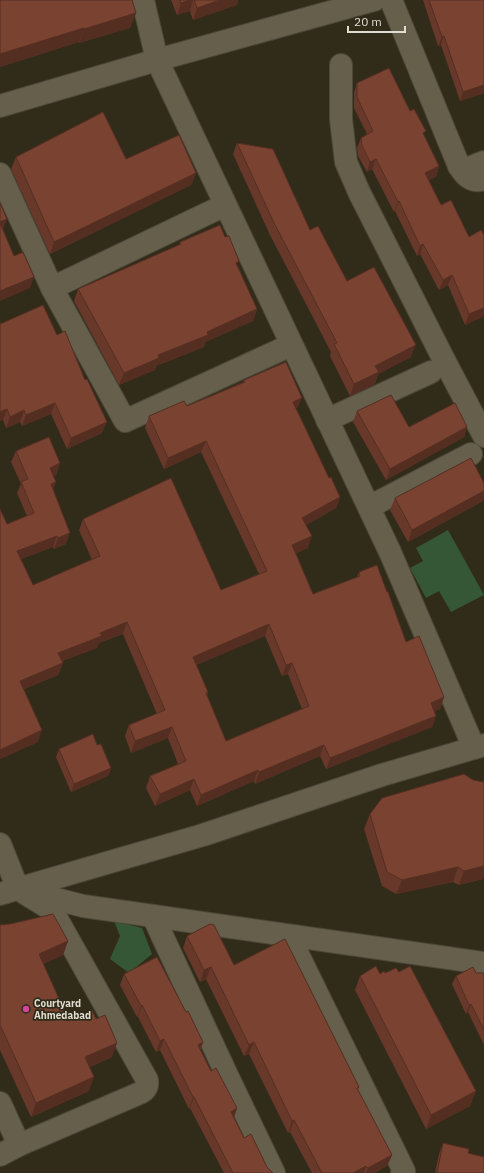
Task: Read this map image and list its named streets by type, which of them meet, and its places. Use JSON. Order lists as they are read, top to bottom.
{
  "places": ["Courtyard Ahmedabad"],
  "scale_bar": "20 m"
}
